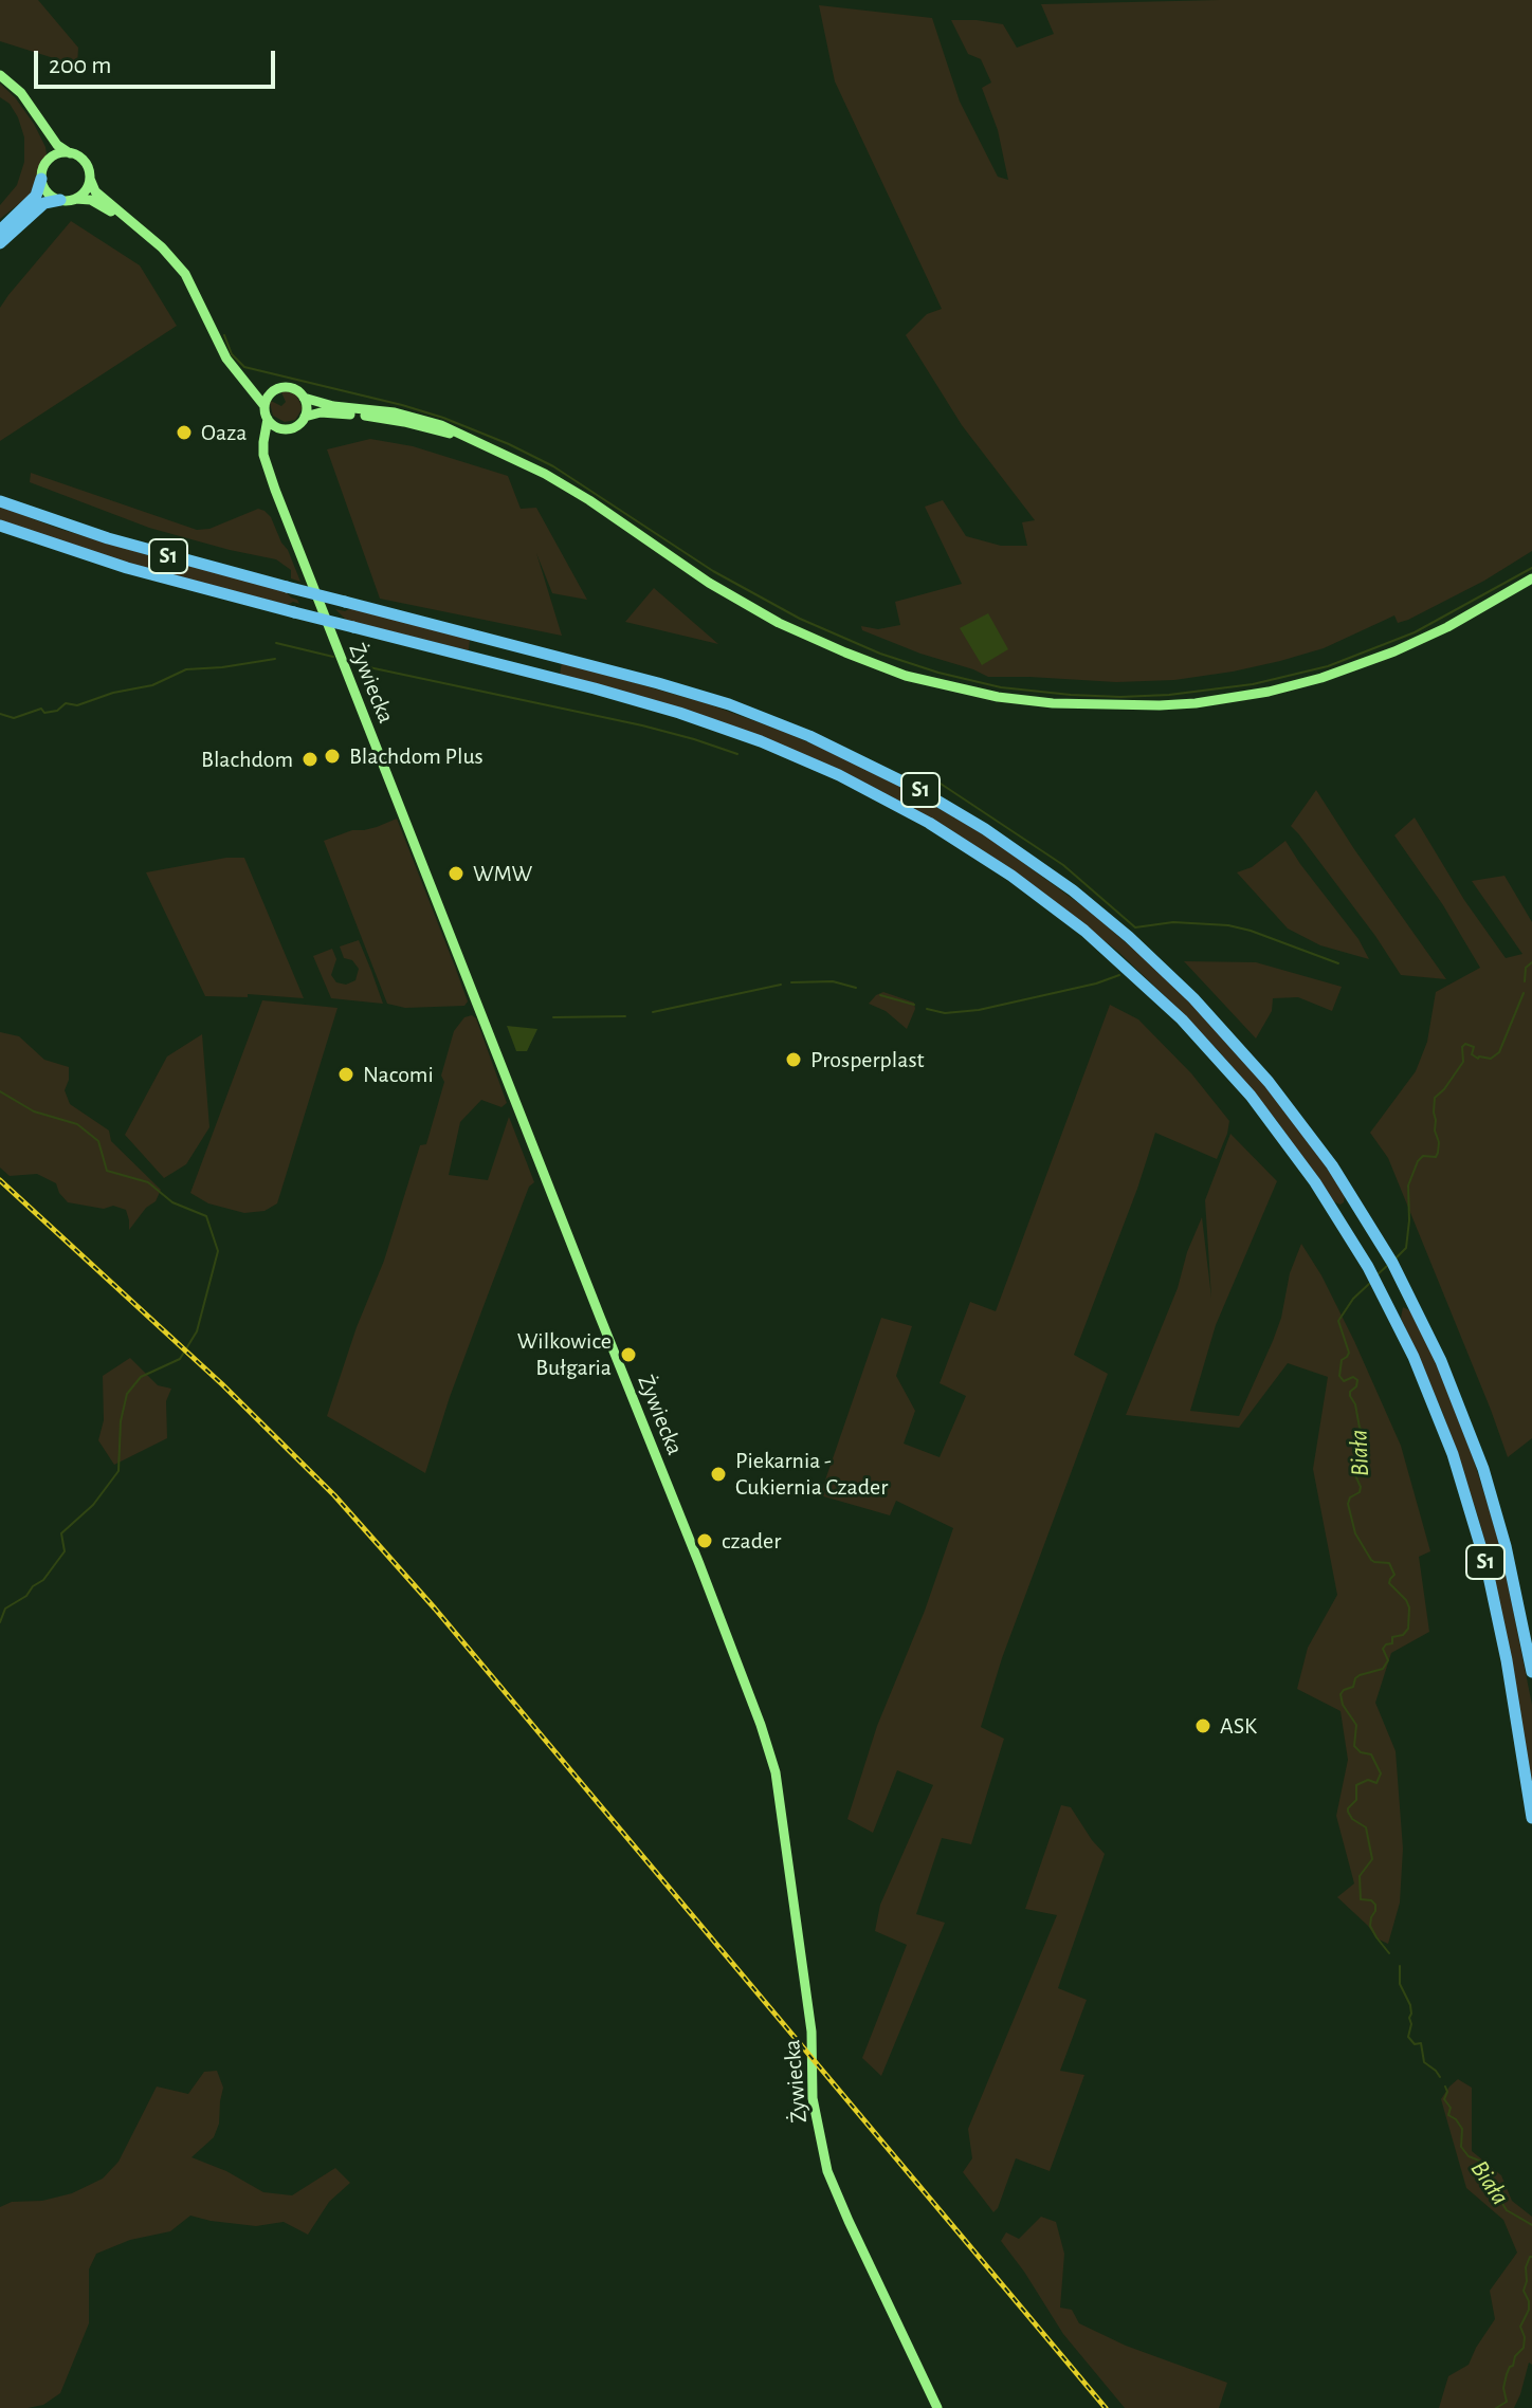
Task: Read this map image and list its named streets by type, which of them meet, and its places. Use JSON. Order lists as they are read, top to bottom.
{
  "streets": {
    "highway": ["S1"],
    "main road": ["Żywiecka"]
  },
  "water": ["Biała"],
  "places": [
    "Oaza",
    "Blachdom Plus",
    "Blachdom",
    "WMW",
    "Prosperplast",
    "Nacomi",
    "Wilkowice Bułgaria",
    "Piekarnia - Cukiernia Czader",
    "czader",
    "ASK"
  ],
  "scale_bar": "200 m"
}
